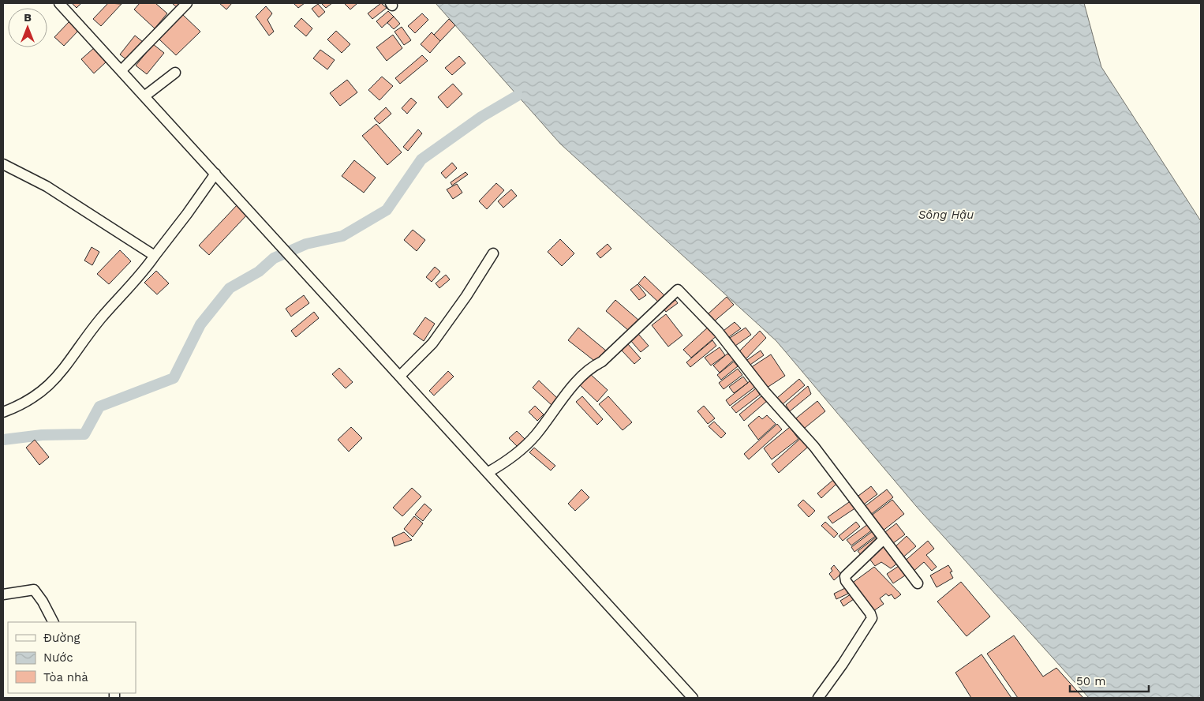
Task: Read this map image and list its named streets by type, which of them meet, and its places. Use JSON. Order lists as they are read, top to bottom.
{
  "water": ["Sông Hậu"],
  "legend": ["Đường", "Nước", "Tòa nhà"],
  "scale_bar": "50 m",
  "north": "top"
}
